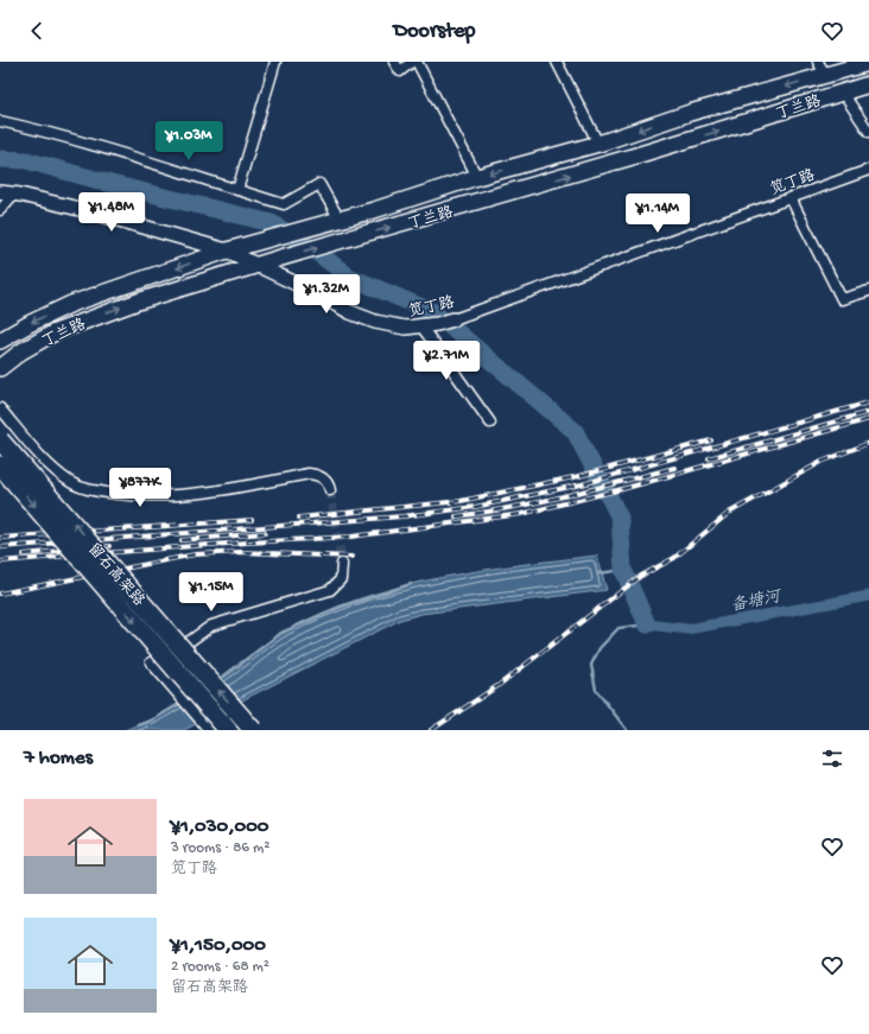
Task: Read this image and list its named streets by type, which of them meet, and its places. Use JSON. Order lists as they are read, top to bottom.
{
  "streets": {
    "highway": ["留石高架路"],
    "main road": ["丁兰路"],
    "street": ["笕丁路"]
  },
  "crossings": [
    ["丁兰路", "笕丁路"]
  ],
  "water": ["备塘河"],
  "page": {
    "header": "Doorstep",
    "price": [
      "¥1.03M",
      "¥1.48M",
      "¥1.14M",
      "¥1.32M",
      "¥2.71M",
      "¥877K",
      "¥1.15M"
    ],
    "heading": "7 homes",
    "list": [
      {
        "name": "¥1,030,000",
        "note": "3 rooms · 86 m² · 笕丁路"
      },
      {
        "name": "¥1,150,000",
        "note": "2 rooms · 68 m² · 留石高架路"
      }
    ]
  }
}
